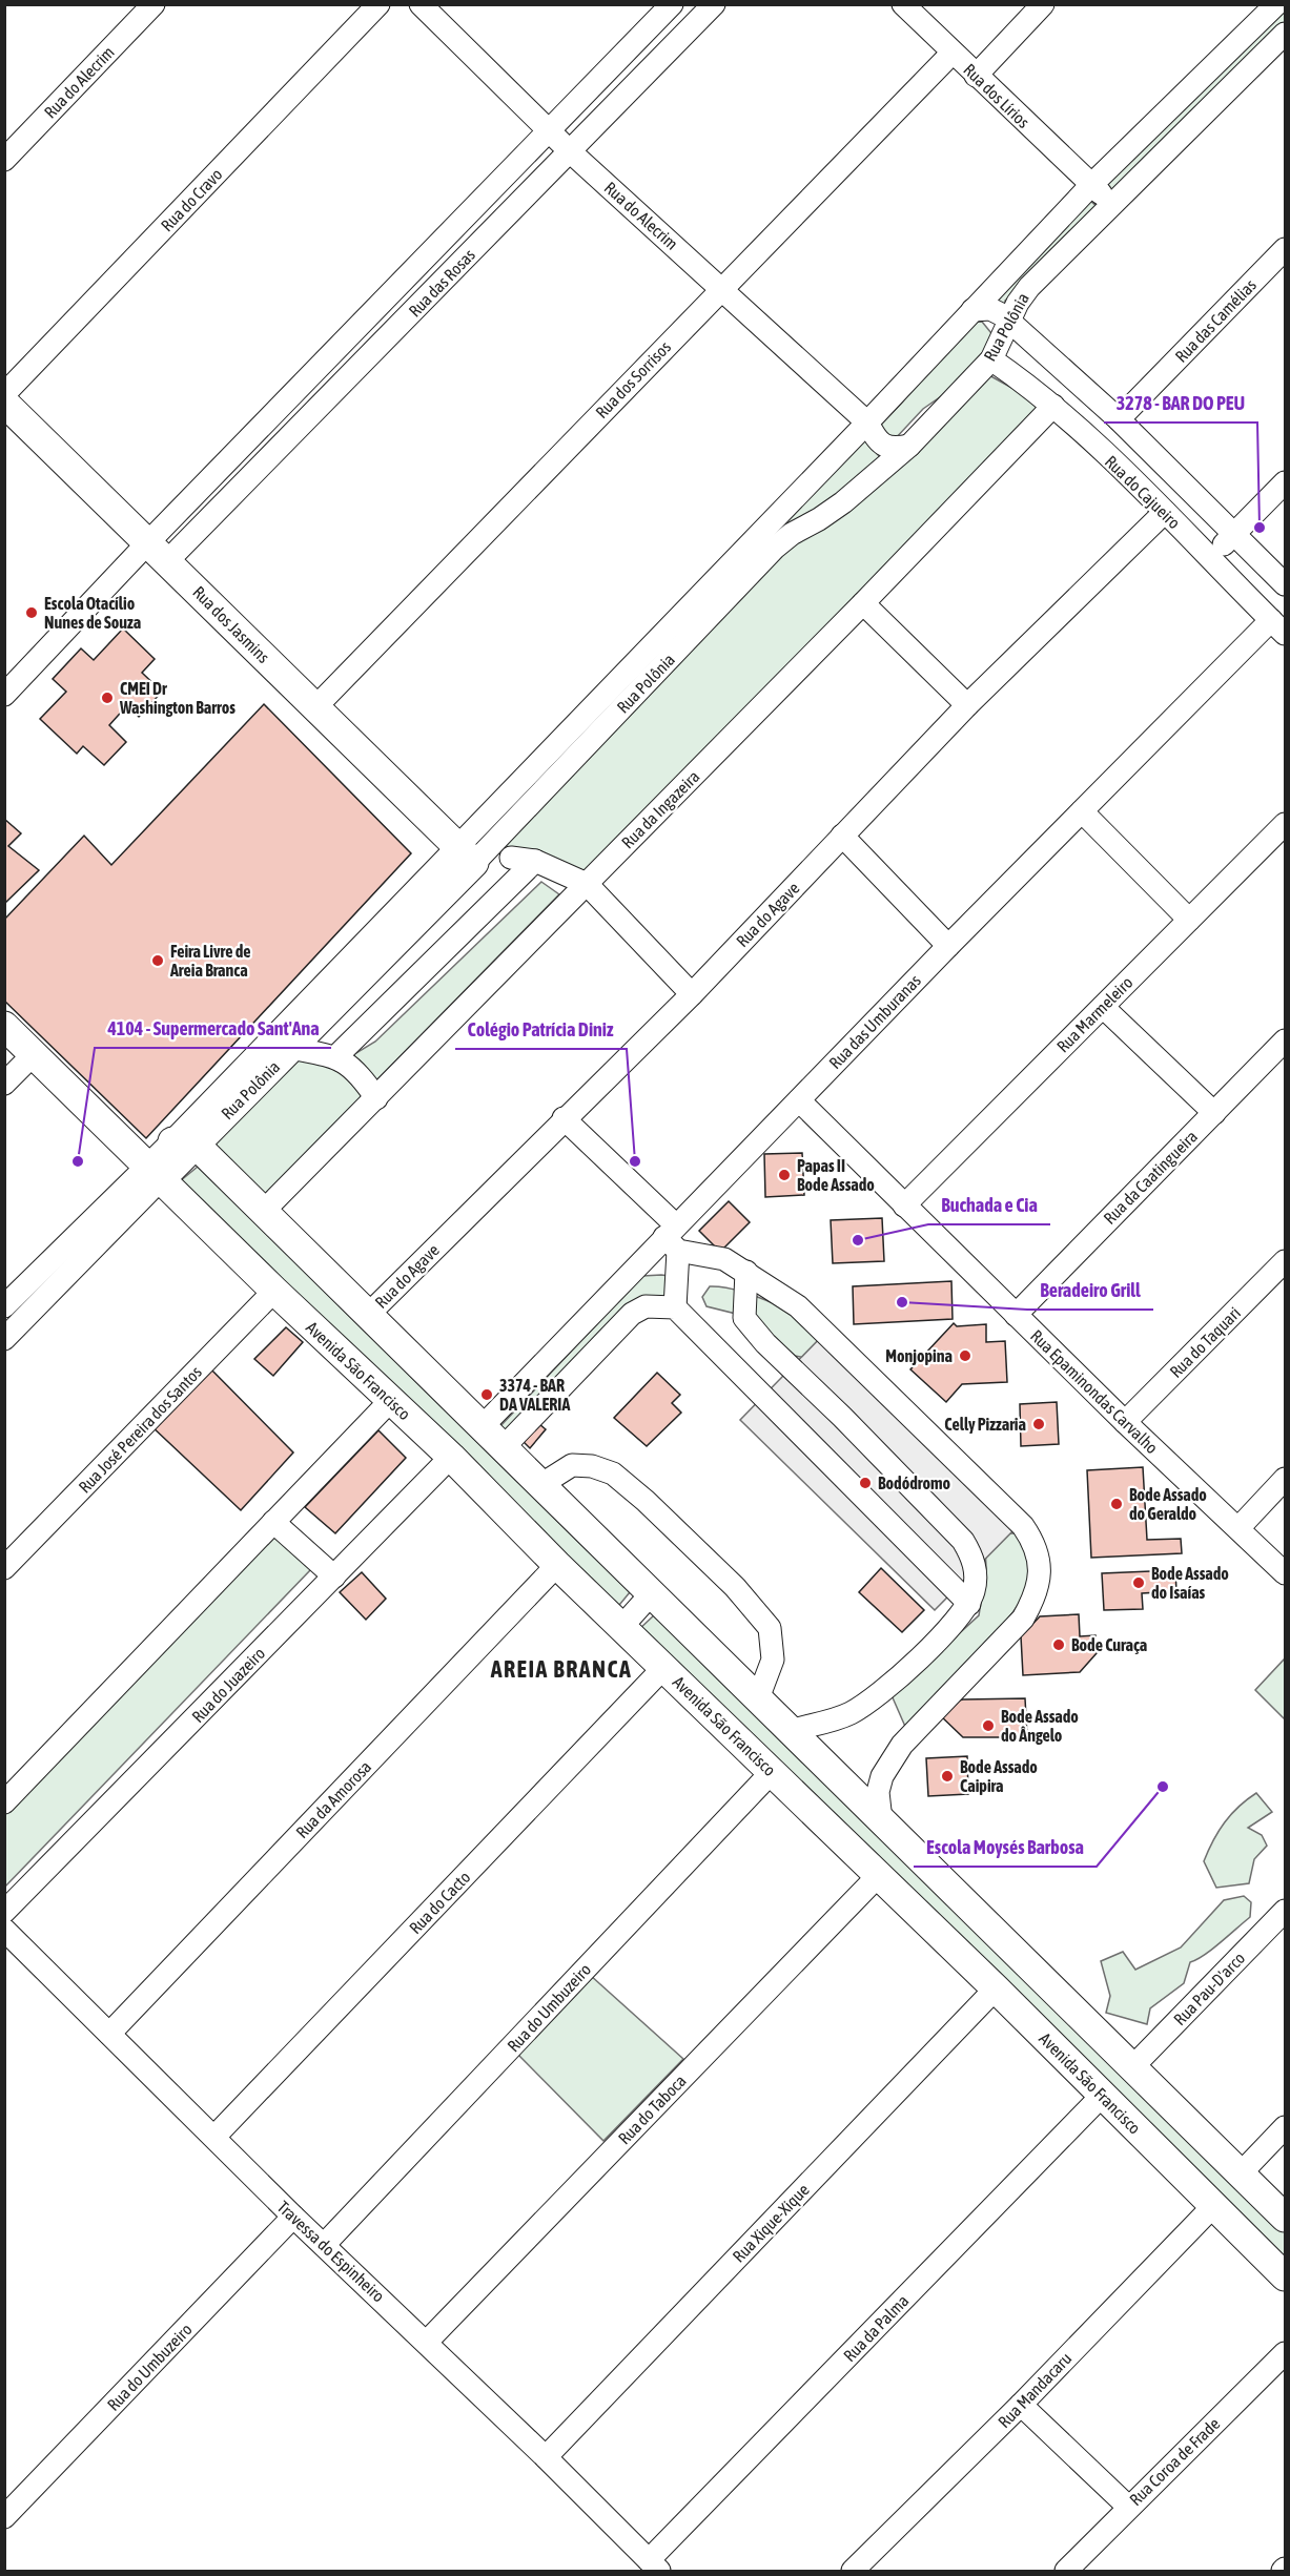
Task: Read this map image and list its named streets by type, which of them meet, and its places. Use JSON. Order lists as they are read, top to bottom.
{
  "streets": {
    "main road": ["Rua Polônia", "Rua dos Jasmins", "Avenida São Francisco"],
    "street": [
      "Rua do Alecrim",
      "Rua dos Lírios",
      "Rua do Cravo",
      "Rua das Rosas",
      "Rua das Camélias",
      "Rua dos Sorrisos",
      "Rua do Cajueiro",
      "Rua da Ingazeira",
      "Rua do Agave",
      "Rua Marmeleiro",
      "Rua das Umburanas",
      "Rua da Caatingueira",
      "Rua do Taquari",
      "Rua Epaminondas Carvalho",
      "Rua José Pereira dos Santos",
      "Rua do Juazeiro",
      "Rua da Amorosa",
      "Rua do Cacto",
      "Rua Pau-D'arco",
      "Rua do Umbuzeiro",
      "Rua do Taboca",
      "Rua Xique-Xique",
      "Travessa do Espinheiro",
      "Rua da Palma",
      "Rua Mandacaru",
      "Rua Coroa de Frade"
    ]
  },
  "crossings": [
    ["Rua do Alecrim", "Rua das Rosas"],
    ["Rua do Alecrim", "Rua Polônia"],
    ["Rua do Alecrim", "Rua dos Sorrisos"],
    ["Rua dos Lírios", "Rua Polônia"],
    ["Rua dos Lírios", "Rua dos Sorrisos"],
    ["Rua das Rosas", "Rua dos Jasmins"],
    ["Rua das Camélias", "Rua do Cajueiro"],
    ["Rua Polônia", "Rua do Cajueiro"],
    ["Rua Polônia", "Rua dos Jasmins"],
    ["Rua Polônia", "Avenida São Francisco"],
    ["Rua dos Sorrisos", "Rua dos Jasmins"],
    ["Rua do Cajueiro", "Rua da Ingazeira"],
    ["Rua do Cajueiro", "Rua do Agave"],
    ["Rua do Cajueiro", "Rua das Umburanas"],
    ["Rua Marmeleiro", "Rua Epaminondas Carvalho"],
    ["Rua das Umburanas", "Rua Epaminondas Carvalho"],
    ["Rua da Caatingueira", "Rua Epaminondas Carvalho"],
    ["Rua do Taquari", "Rua Epaminondas Carvalho"],
    ["Avenida São Francisco", "Rua José Pereira dos Santos"],
    ["Avenida São Francisco", "Rua do Juazeiro"],
    ["Avenida São Francisco", "Rua da Amorosa"],
    ["Avenida São Francisco", "Rua do Cacto"],
    ["Avenida São Francisco", "Rua do Umbuzeiro"],
    ["Avenida São Francisco", "Rua do Taboca"],
    ["Avenida São Francisco", "Rua Xique-Xique"],
    ["Avenida São Francisco", "Rua da Palma"],
    ["Avenida São Francisco", "Rua Mandacaru"],
    ["Rua da Amorosa", "Travessa do Espinheiro"],
    ["Rua do Cacto", "Travessa do Espinheiro"],
    ["Rua do Umbuzeiro", "Travessa do Espinheiro"],
    ["Rua do Taboca", "Travessa do Espinheiro"],
    ["Rua Xique-Xique", "Travessa do Espinheiro"],
    ["Travessa do Espinheiro", "Rua da Palma"]
  ],
  "districts": ["AREIA BRANCA"],
  "places": [
    "3278 - BAR DO PEU",
    "Escola Otacílio Nunes de Souza",
    "CMEI Dr Washington Barros",
    "Feira Livre de Areia Branca",
    "4104 - Supermercado Sant'Ana",
    "Colégio Patrícia Diniz",
    "Papas II Bode Assado",
    "Buchada e Cia",
    "Beradeiro Grill",
    "Monjopina",
    "3374 - BAR DA VALERIA",
    "Celly Pizzaria",
    "Bodódromo",
    "Bode Assado do Geraldo",
    "Bode Assado do Isaías",
    "Bode Curaça",
    "Bode Assado do Ângelo",
    "Bode Assado Caipira",
    "Escola Moysés Barbosa"
  ]
}
